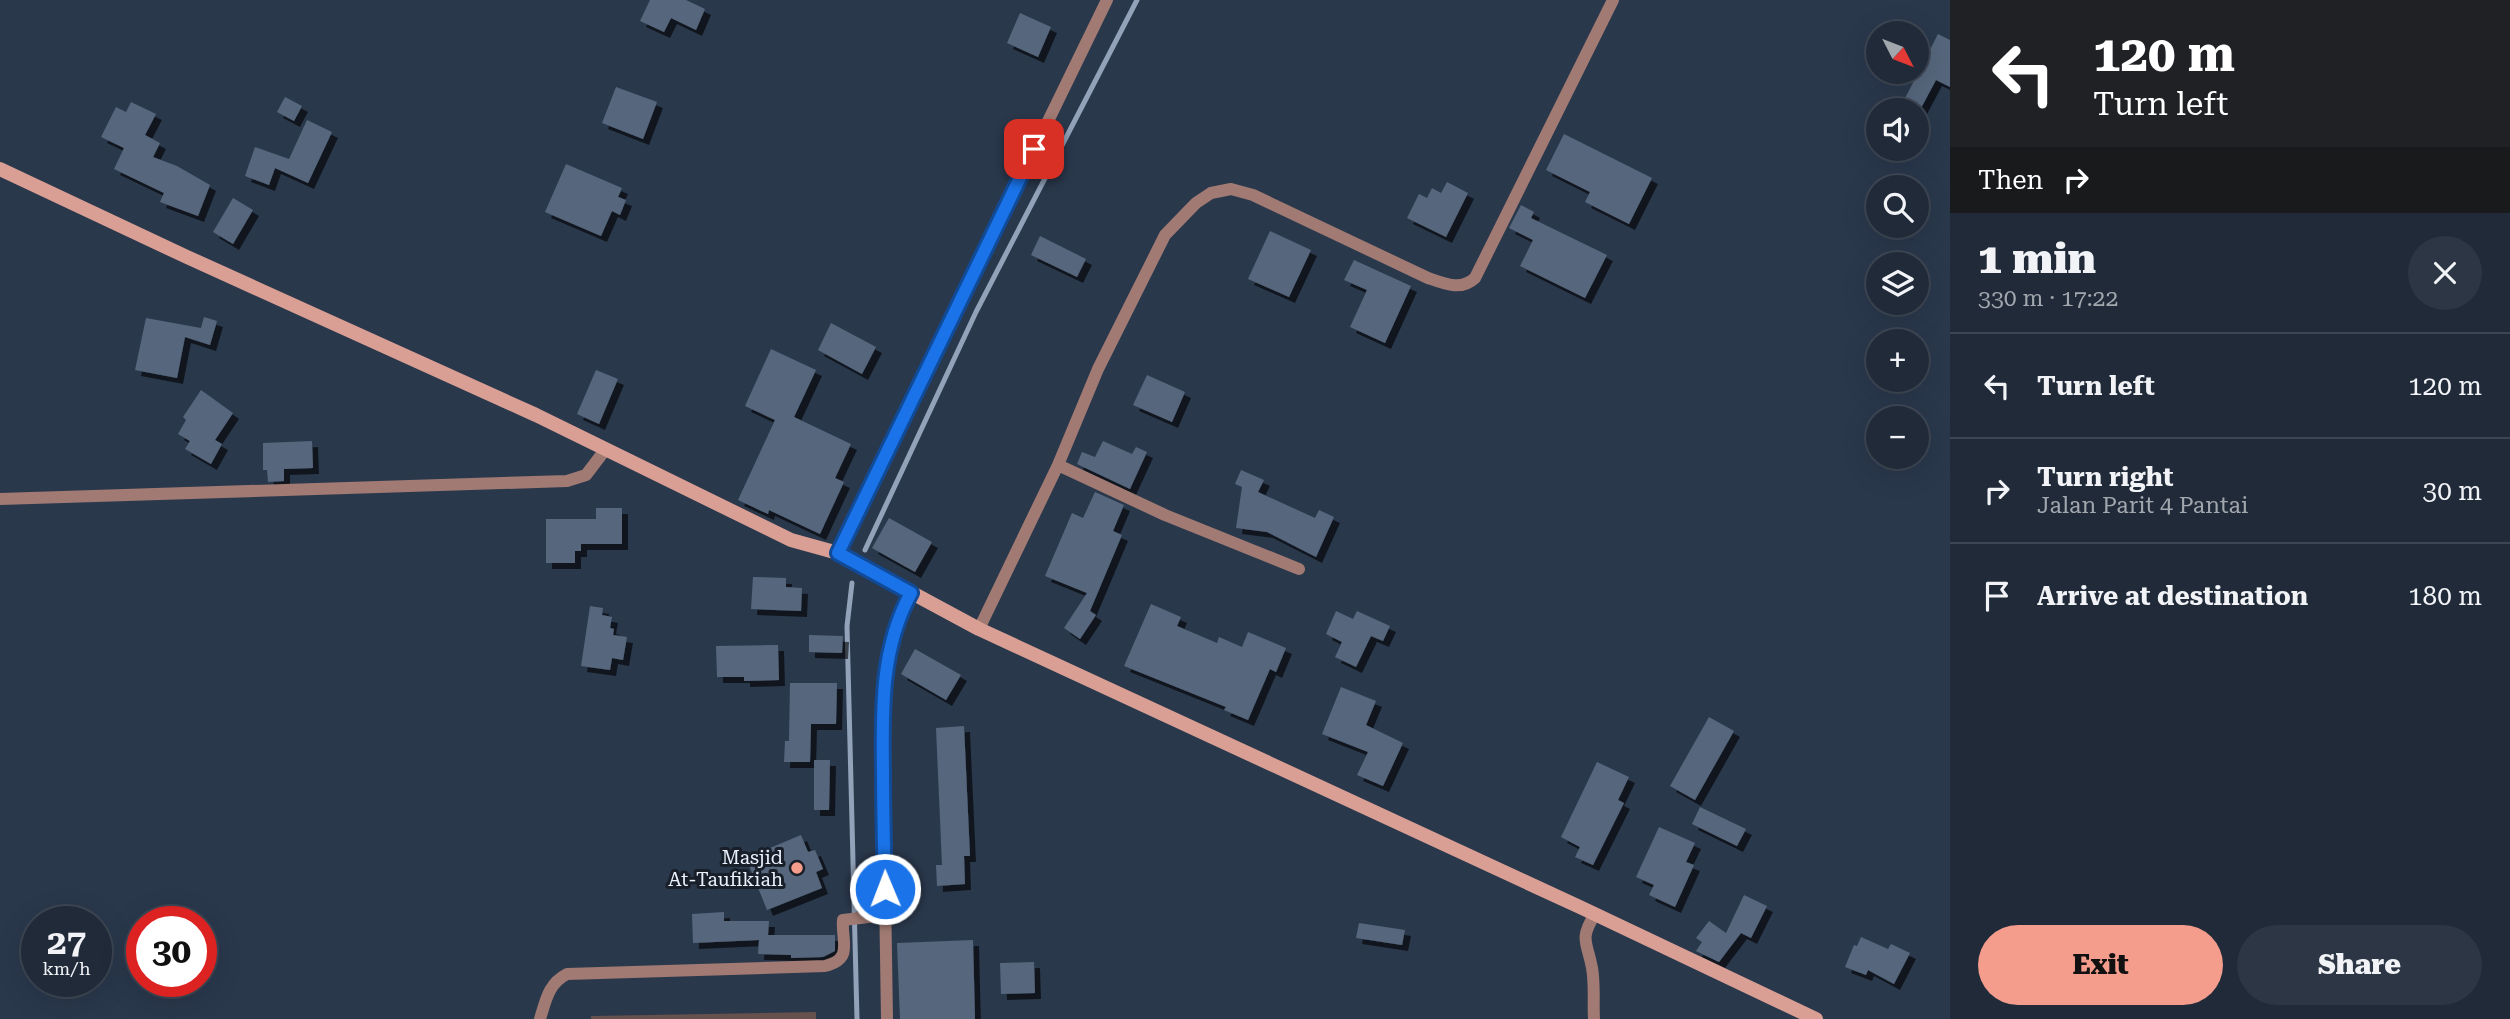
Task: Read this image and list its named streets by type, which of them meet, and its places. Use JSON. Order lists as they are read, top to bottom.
{
  "places": ["Masjid At-Taufikiah"],
  "north": "bottom right",
  "page": {
    "turn": ["120 m", "Turn left"],
    "map_buttons": ["+", "−"],
    "then": "Then",
    "heading": ["1 min", "330 m · 17:22"],
    "list": [
      {
        "name": "Turn left",
        "value": "120 m"
      },
      {
        "name": "Turn right",
        "note": "Jalan Parit 4 Pantai",
        "value": "30 m"
      },
      {
        "name": "Arrive at destination",
        "value": "180 m"
      }
    ],
    "speed": "27 km/h",
    "limit": "30",
    "buttons": ["Exit", "Share"]
  }
}
